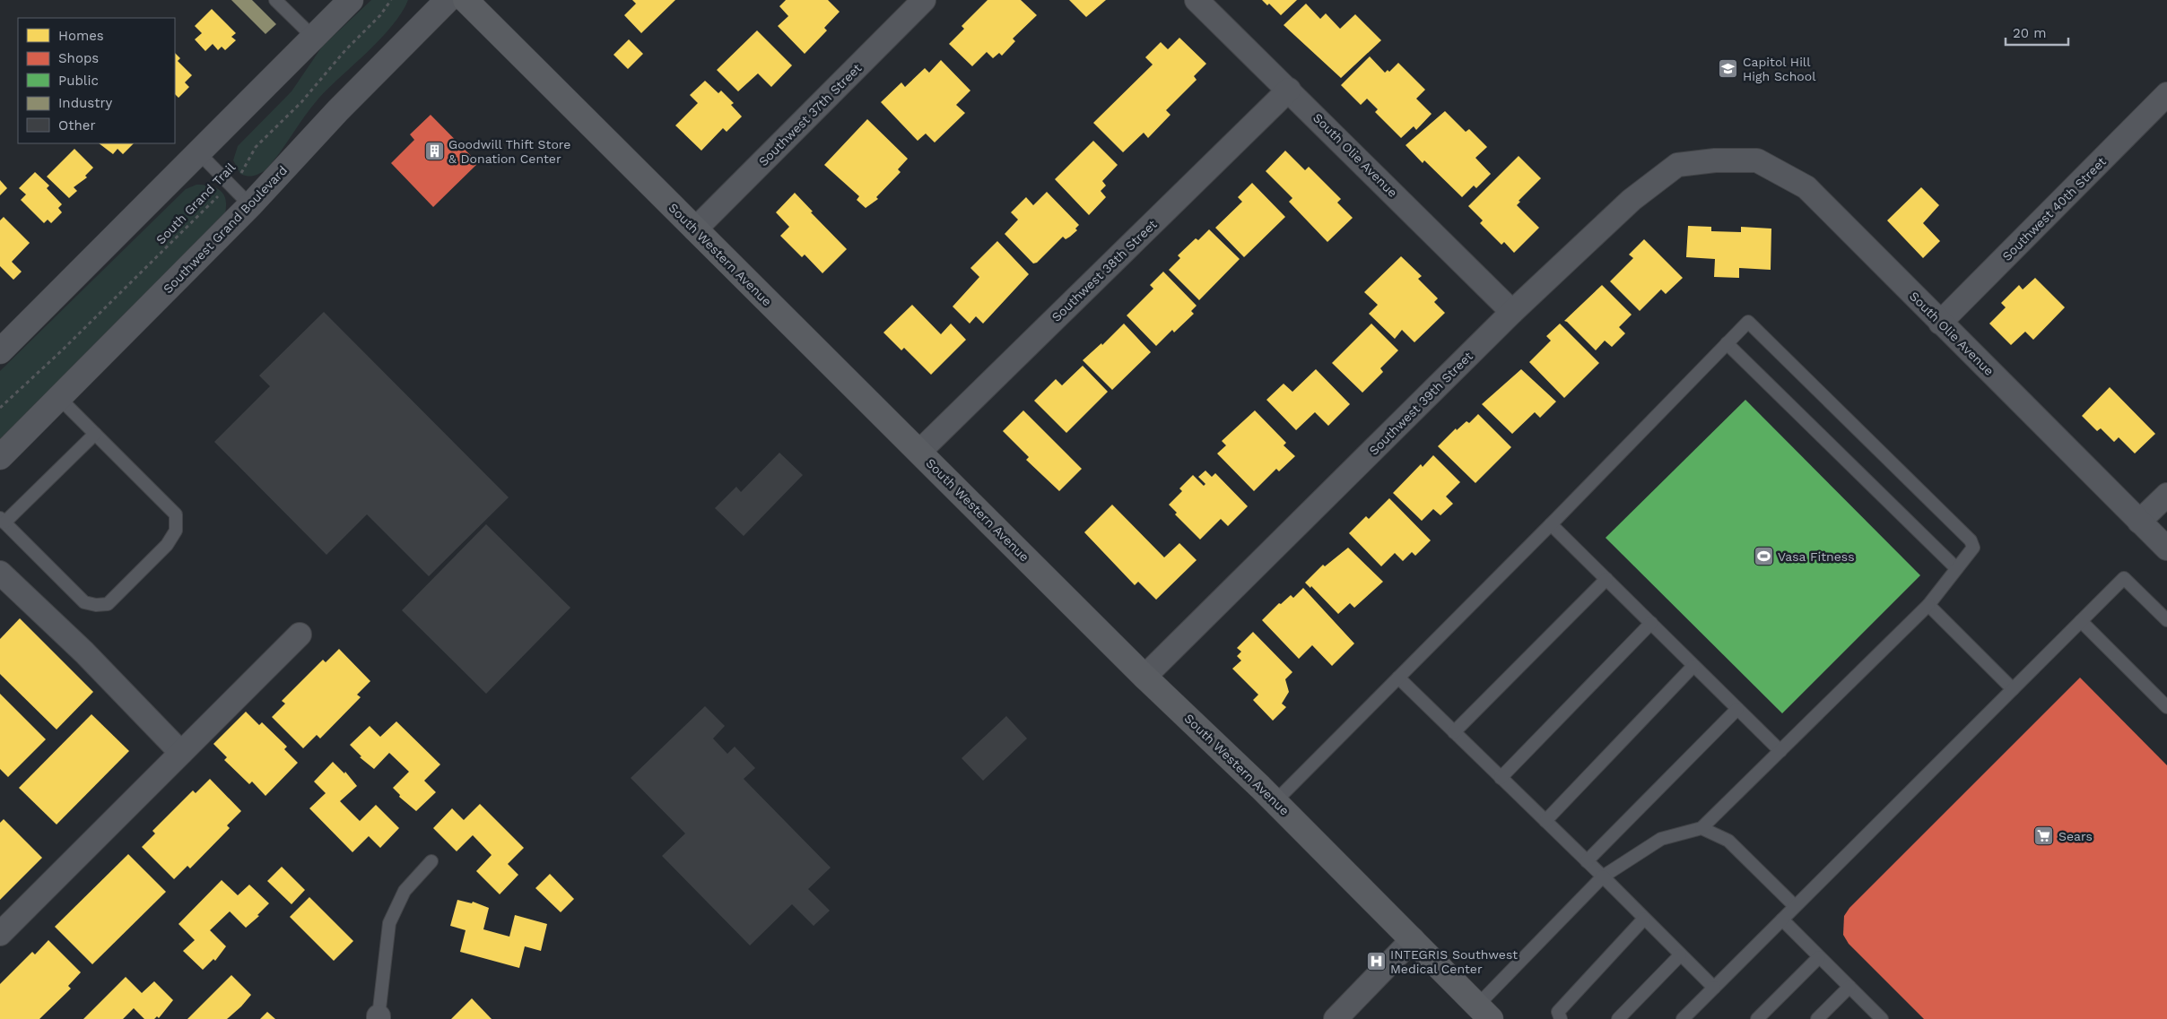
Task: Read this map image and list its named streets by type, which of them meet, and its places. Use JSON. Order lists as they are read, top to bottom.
{
  "streets": {
    "main road": ["South Western Avenue"],
    "street": [
      "Southwest 37th Street",
      "South Olie Avenue",
      "Southwest 40th Street",
      "Southwest Grand Boulevard",
      "Southwest 38th Street",
      "Southwest 39th Street"
    ],
    "path": ["South Grand Trail"]
  },
  "crossings": [
    ["Southwest 37th Street", "South Western Avenue"],
    ["South Olie Avenue", "Southwest 40th Street"],
    ["South Olie Avenue", "Southwest 38th Street"],
    ["South Olie Avenue", "Southwest 39th Street"],
    ["South Western Avenue", "Southwest 38th Street"],
    ["South Western Avenue", "Southwest 39th Street"]
  ],
  "places": {
    "school or university": ["Capitol Hill High School"],
    "building": ["Goodwill Thift Store & Donation Center"],
    "sports": ["Vasa Fitness"],
    "supermarket": ["Sears"],
    "hospital": ["INTEGRIS Southwest Medical Center"]
  },
  "legend": [
    "Homes",
    "Shops",
    "Public",
    "Industry",
    "Other"
  ],
  "scale_bar": "20 m"
}
